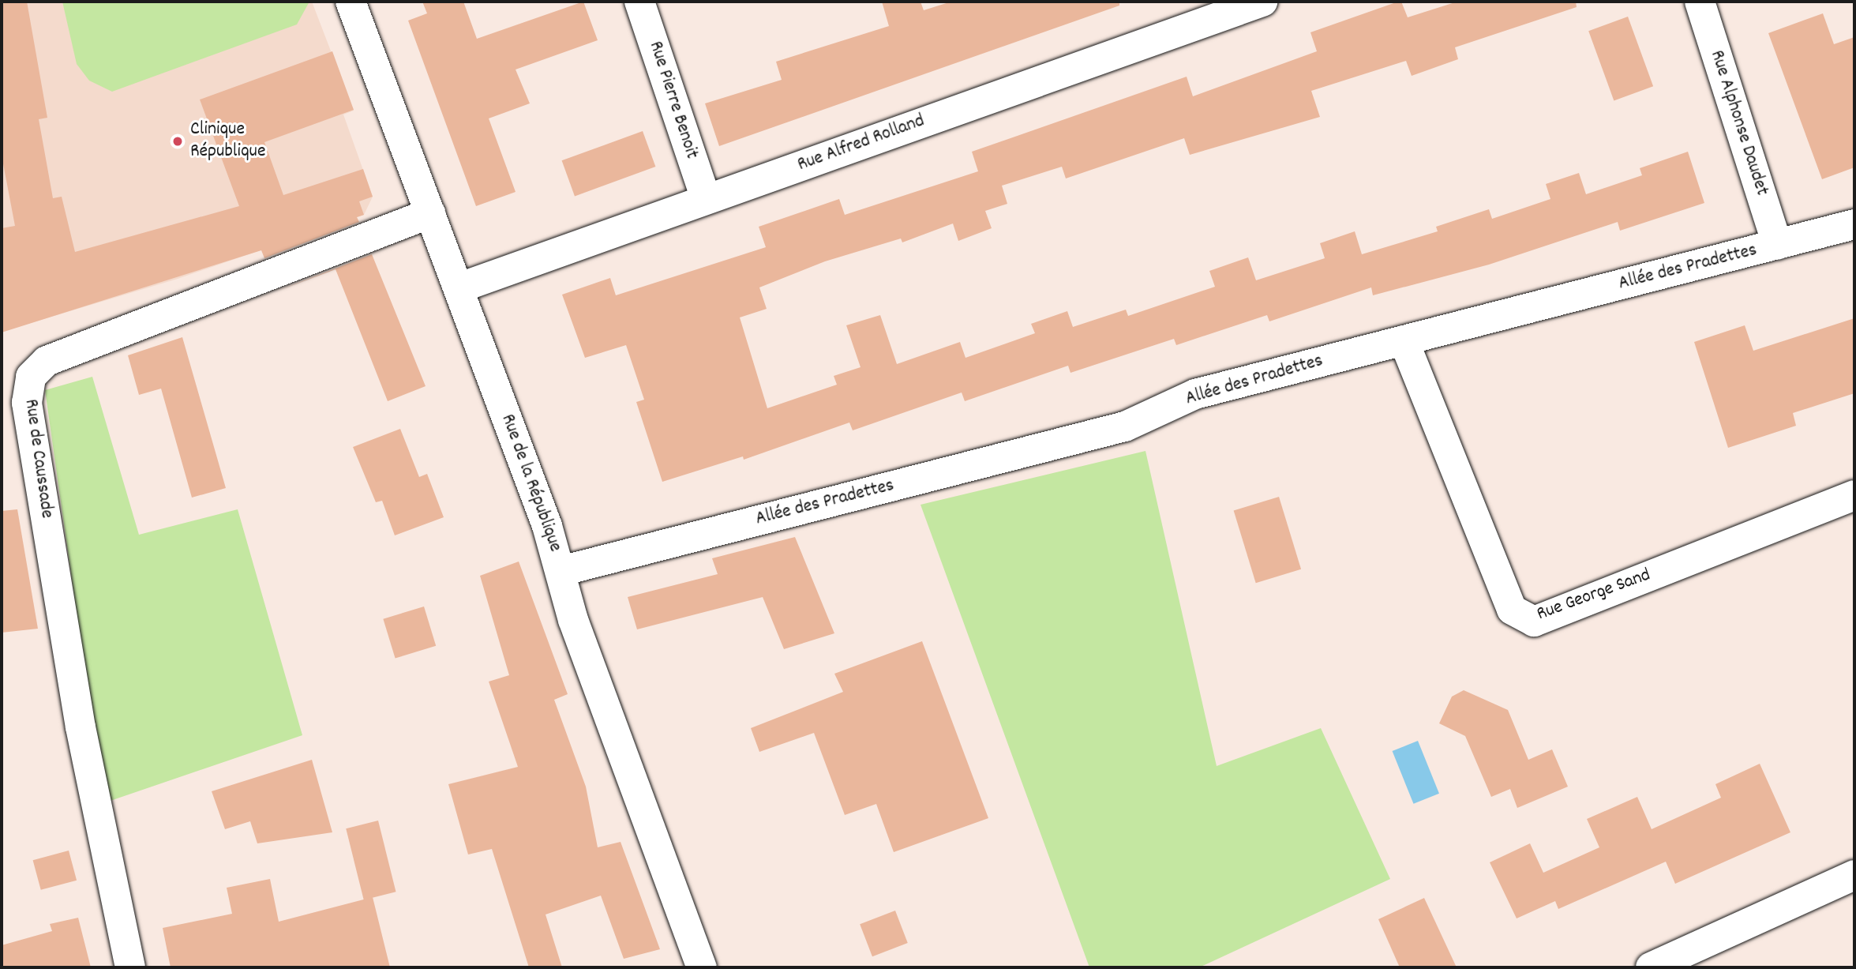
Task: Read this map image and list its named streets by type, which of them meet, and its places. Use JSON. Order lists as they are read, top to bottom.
{
  "streets": {
    "street": [
      "Rue Pierre Benoit",
      "Rue Alphonse Daudet",
      "Rue Alfred Rolland",
      "Allée des Pradettes",
      "Rue de Caussade",
      "Rue de la République",
      "Rue George Sand"
    ]
  },
  "crossings": [
    ["Rue Pierre Benoit", "Rue Alfred Rolland"],
    ["Rue Alphonse Daudet", "Allée des Pradettes"],
    ["Rue Alfred Rolland", "Rue de la République"],
    ["Allée des Pradettes", "Rue de la République"],
    ["Allée des Pradettes", "Rue George Sand"],
    ["Rue de Caussade", "Rue de la République"]
  ],
  "places": ["Clinique République"]
}
